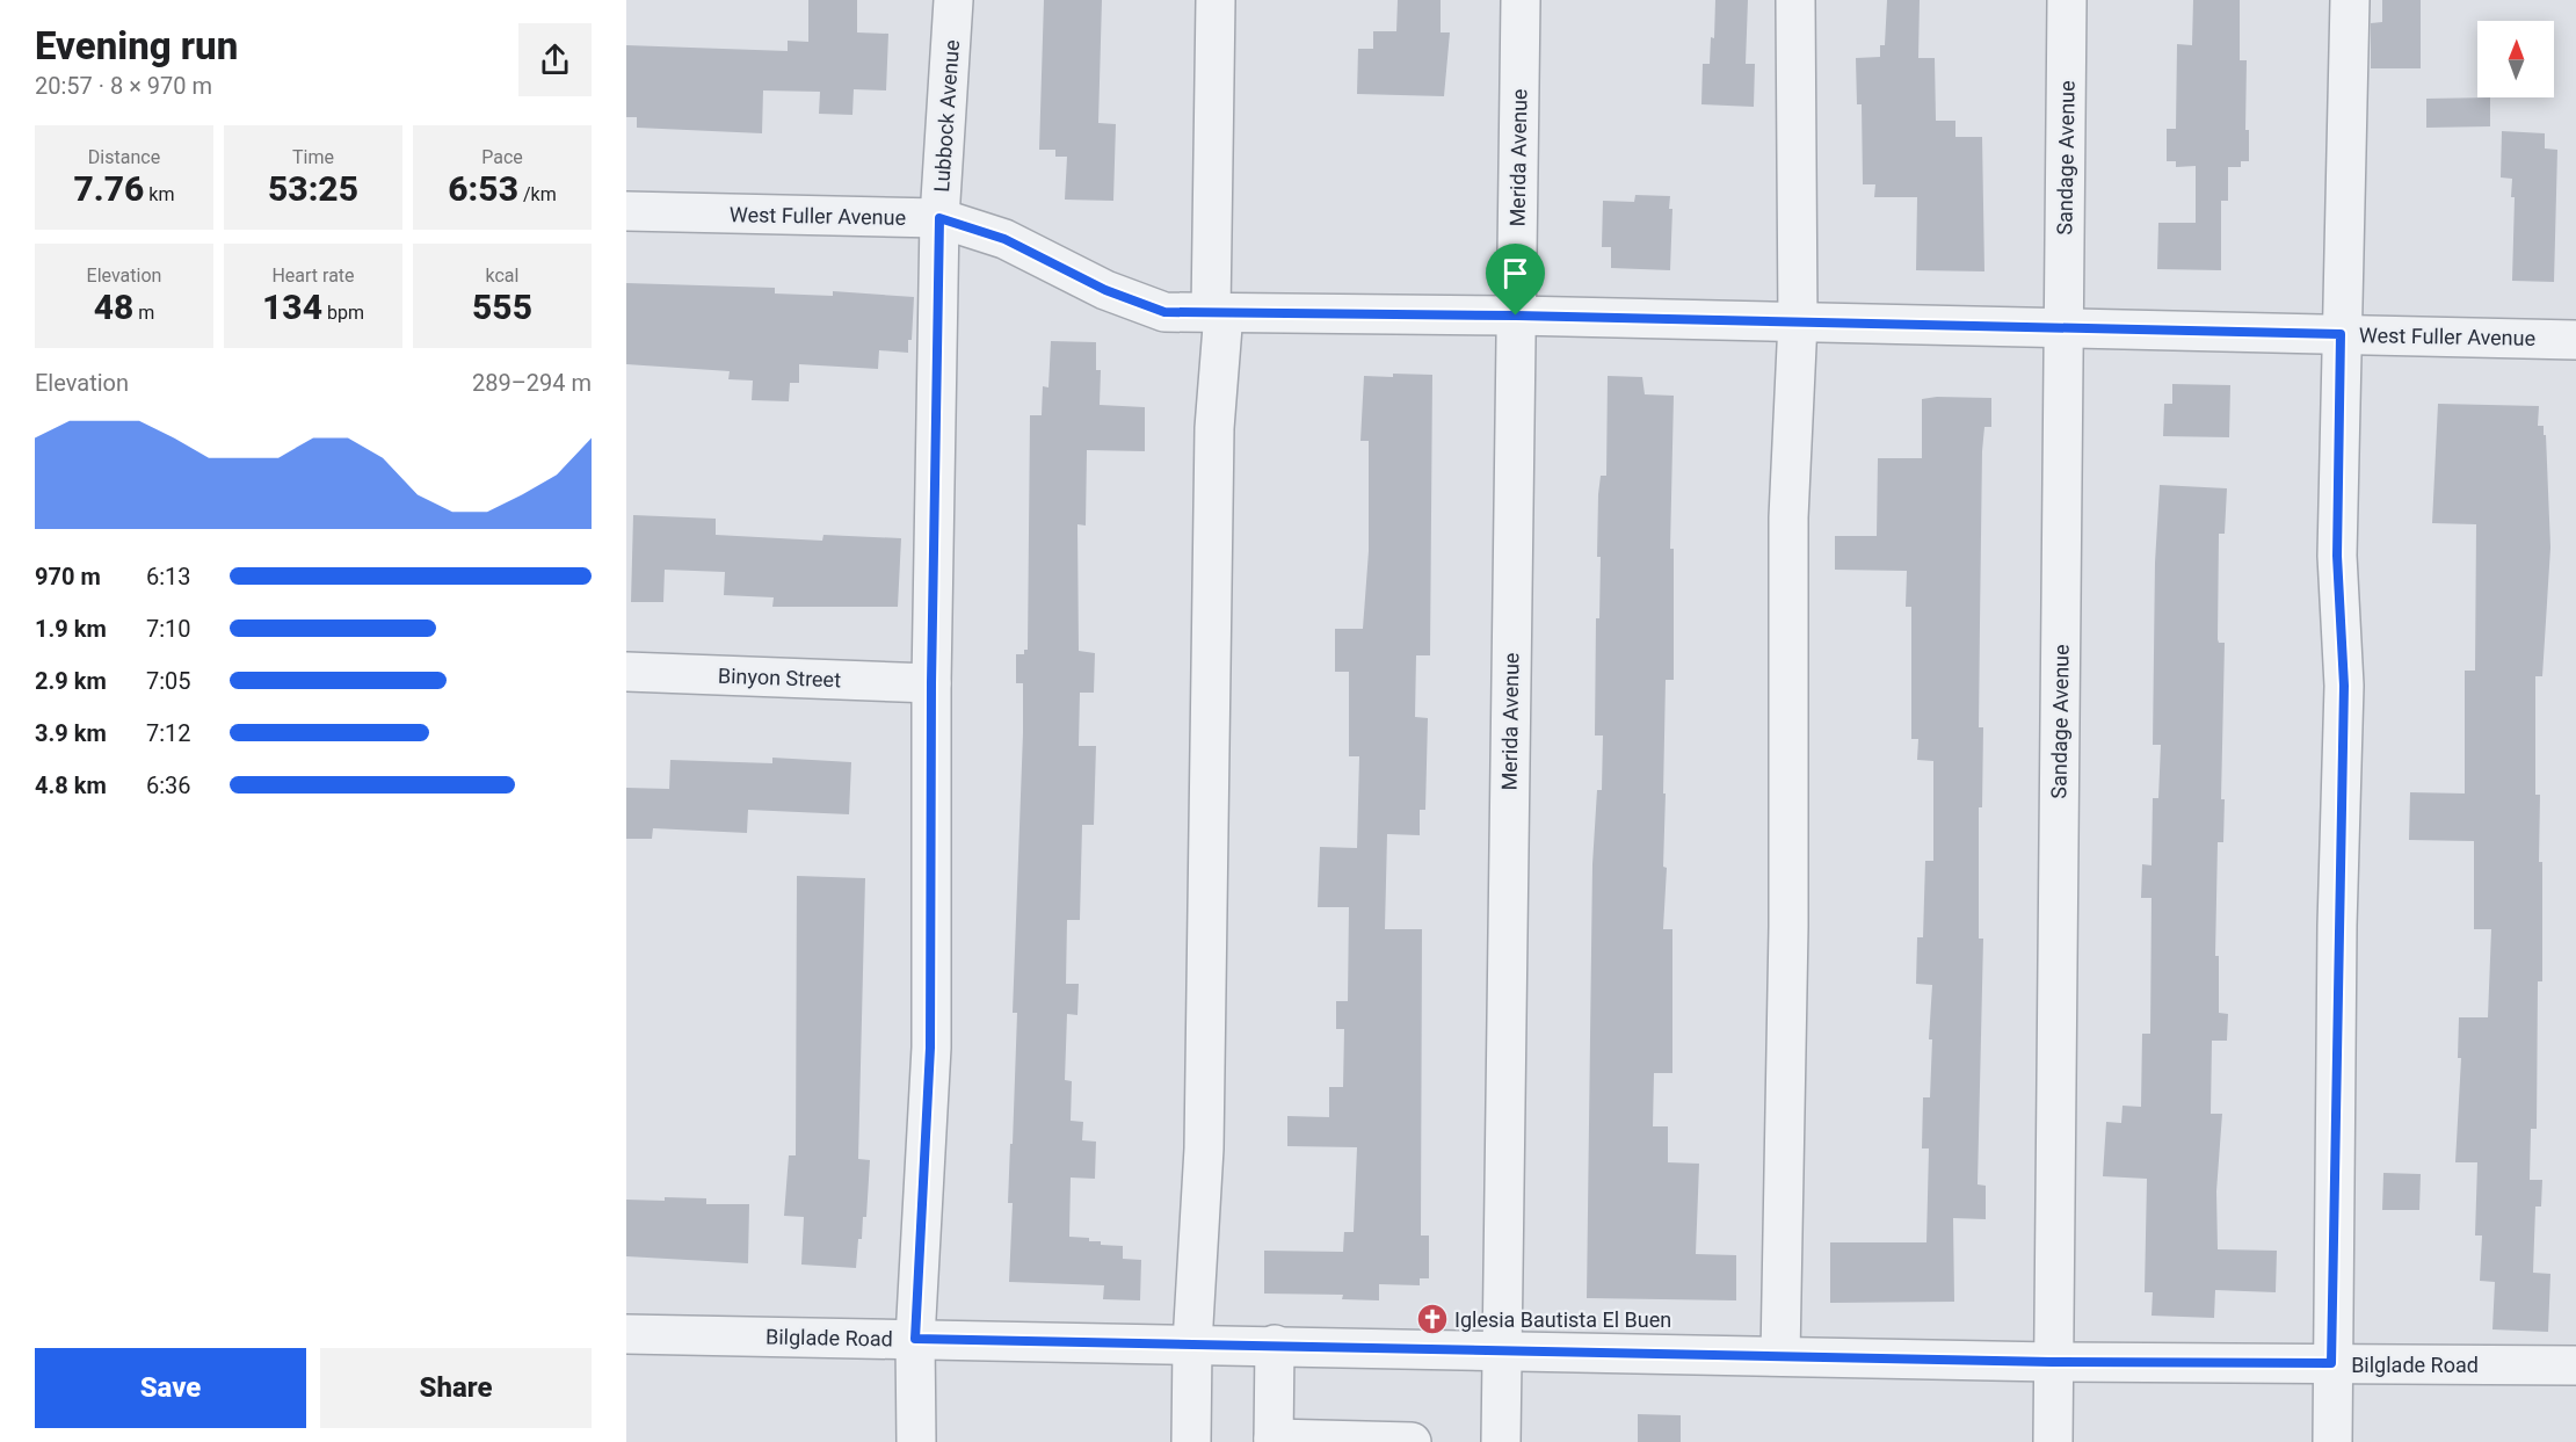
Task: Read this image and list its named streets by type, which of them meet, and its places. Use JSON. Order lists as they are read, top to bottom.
{
  "streets": {
    "street": [
      "Lubbock Avenue",
      "Merida Avenue",
      "Sandage Avenue",
      "West Fuller Avenue",
      "Binyon Street",
      "Bilglade Road"
    ]
  },
  "crossings": [
    ["Lubbock Avenue", "West Fuller Avenue"],
    ["Lubbock Avenue", "Binyon Street"],
    ["Lubbock Avenue", "Bilglade Road"],
    ["Merida Avenue", "West Fuller Avenue"],
    ["Merida Avenue", "Bilglade Road"],
    ["Sandage Avenue", "West Fuller Avenue"],
    ["Sandage Avenue", "Bilglade Road"]
  ],
  "places": {
    "church": ["Iglesia Bautista El Buen"]
  },
  "north": "top",
  "page": {
    "heading": ["Evening run", "20:57 · 8 × 970 m"],
    "stats": [
      ["Distance", "7.76 km"],
      ["Time", "53:25"],
      ["Pace", "6:53 /km"],
      ["Elevation", "48 m"],
      ["Heart rate", "134 bpm"],
      ["kcal", "555"]
    ],
    "chart": ["Elevation", "289–294 m"],
    "list": [
      {
        "name": "970 m",
        "note": "6:13"
      },
      {
        "name": "1.9 km",
        "note": "7:10"
      },
      {
        "name": "2.9 km",
        "note": "7:05"
      },
      {
        "name": "3.9 km",
        "note": "7:12"
      },
      {
        "name": "4.8 km",
        "note": "6:36"
      }
    ],
    "buttons": ["Save", "Share"]
  }
}
